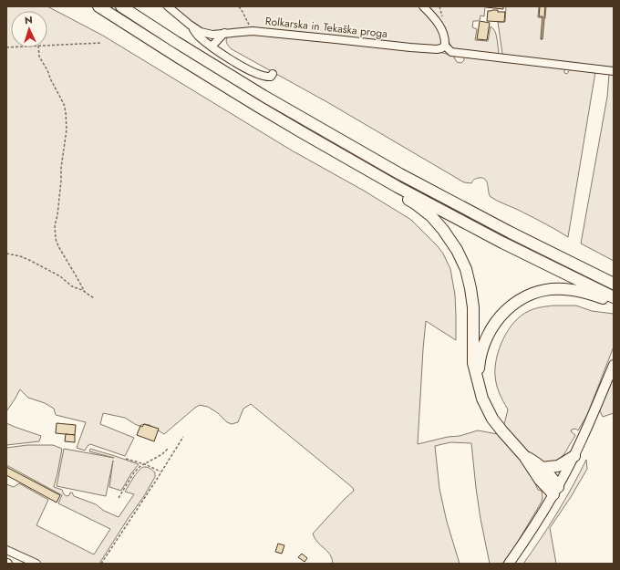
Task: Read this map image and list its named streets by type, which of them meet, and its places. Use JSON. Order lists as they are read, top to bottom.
{
  "streets": {
    "street": ["Rolkarska in Tekaška proga"]
  },
  "north": "top"
}
